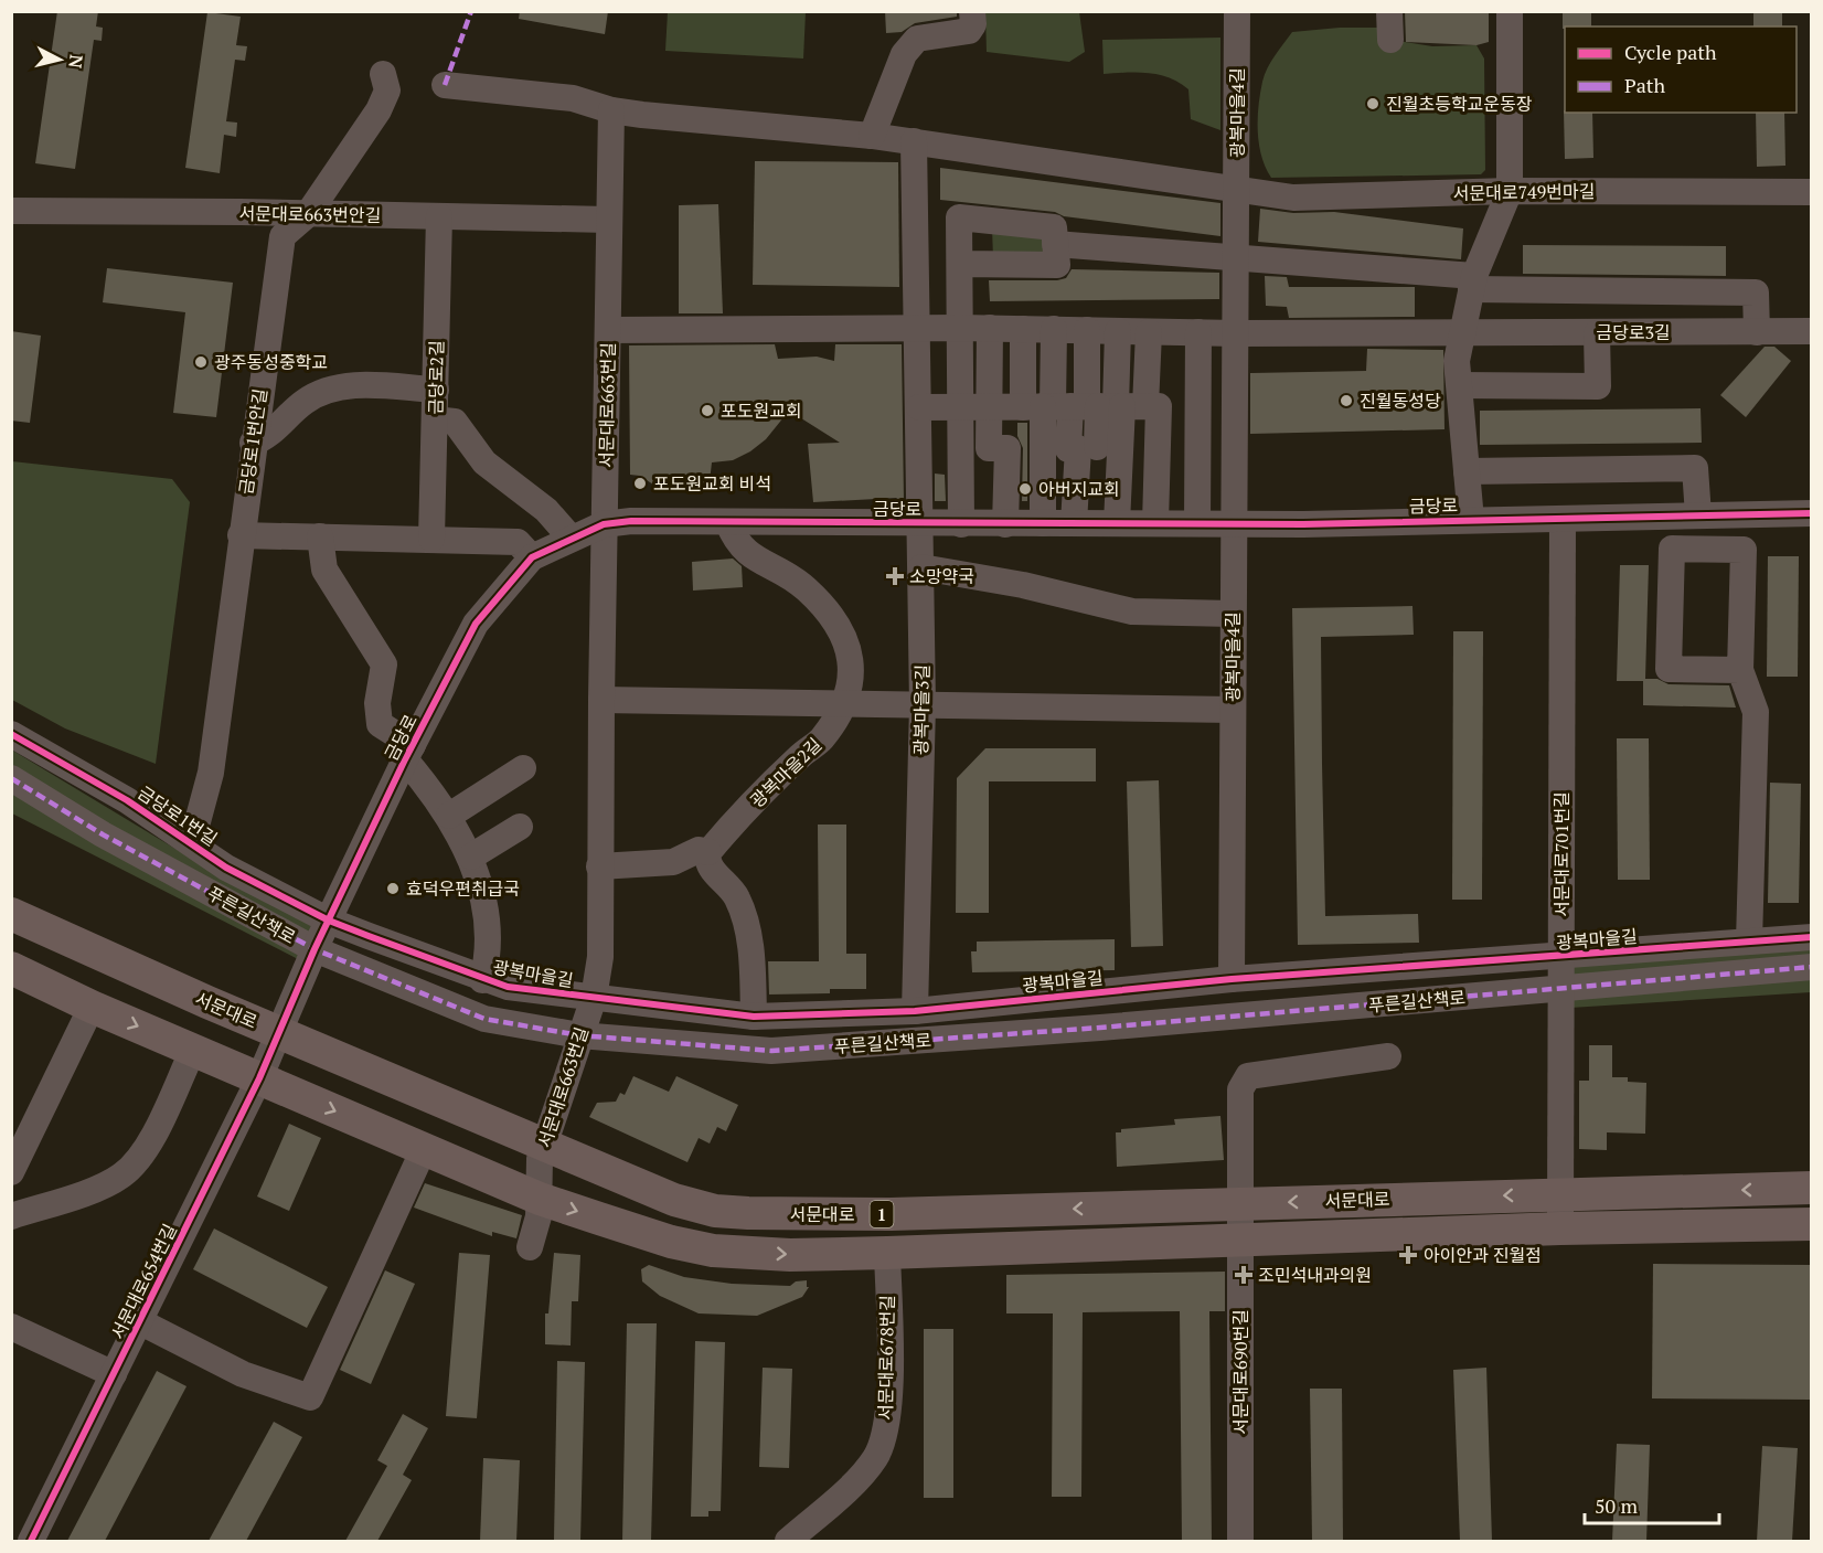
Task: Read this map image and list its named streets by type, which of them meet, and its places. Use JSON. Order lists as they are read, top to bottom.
{
  "streets": {
    "main road": ["서문대로", "1"],
    "street": [
      "광복마을4길",
      "서문대로749번마길",
      "서문대로663번안길",
      "금당로3길",
      "금당로2길",
      "서문대로663번길",
      "금당로1번안길",
      "금당로",
      "광복마을3길",
      "광복마을2길",
      "금당로1번길",
      "서문대로701번길",
      "푸른길산책로",
      "광복마을길",
      "서문대로654번길",
      "서문대로678번길",
      "서문대로690번길"
    ]
  },
  "crossings": [
    ["광복마을4길", "서문대로749번마길"],
    ["광복마을4길", "금당로3길"],
    ["광복마을4길", "금당로"],
    ["광복마을4길", "광복마을길"],
    ["서문대로749번마길", "서문대로663번길"],
    ["서문대로749번마길", "광복마을3길"],
    ["서문대로663번안길", "금당로2길"],
    ["서문대로663번안길", "서문대로663번길"],
    ["서문대로663번안길", "금당로1번안길"],
    ["서문대로663번길", "금당로"],
    ["서문대로663번길", "푸른길산책로"],
    ["서문대로663번길", "광복마을길"],
    ["서문대로663번길", "서문대로"],
    ["금당로1번안길", "금당로1번길"],
    ["금당로", "광복마을3길"],
    ["금당로", "광복마을2길"],
    ["금당로", "금당로1번길"],
    ["금당로", "서문대로701번길"],
    ["금당로", "푸른길산책로"],
    ["금당로", "광복마을길"],
    ["금당로", "서문대로"],
    ["금당로", "서문대로654번길"],
    ["광복마을3길", "광복마을길"],
    ["금당로1번길", "광복마을길"],
    ["서문대로701번길", "푸른길산책로"],
    ["서문대로701번길", "광복마을길"],
    ["서문대로701번길", "서문대로"],
    ["서문대로", "서문대로654번길"],
    ["서문대로", "서문대로678번길"],
    ["서문대로", "서문대로690번길"]
  ],
  "places": {
    "other": [
      "진월초등학교운동장",
      "광주동성중학교",
      "진월동성당",
      "포도원교회",
      "포도원교회 비석",
      "아버지교회",
      "효덕우편취급국"
    ],
    "health": ["소망약국", "아이안과 진월점", "조민석내과의원"]
  },
  "legend": ["Cycle path", "Path"],
  "scale_bar": "50 m",
  "north": "right"
}
